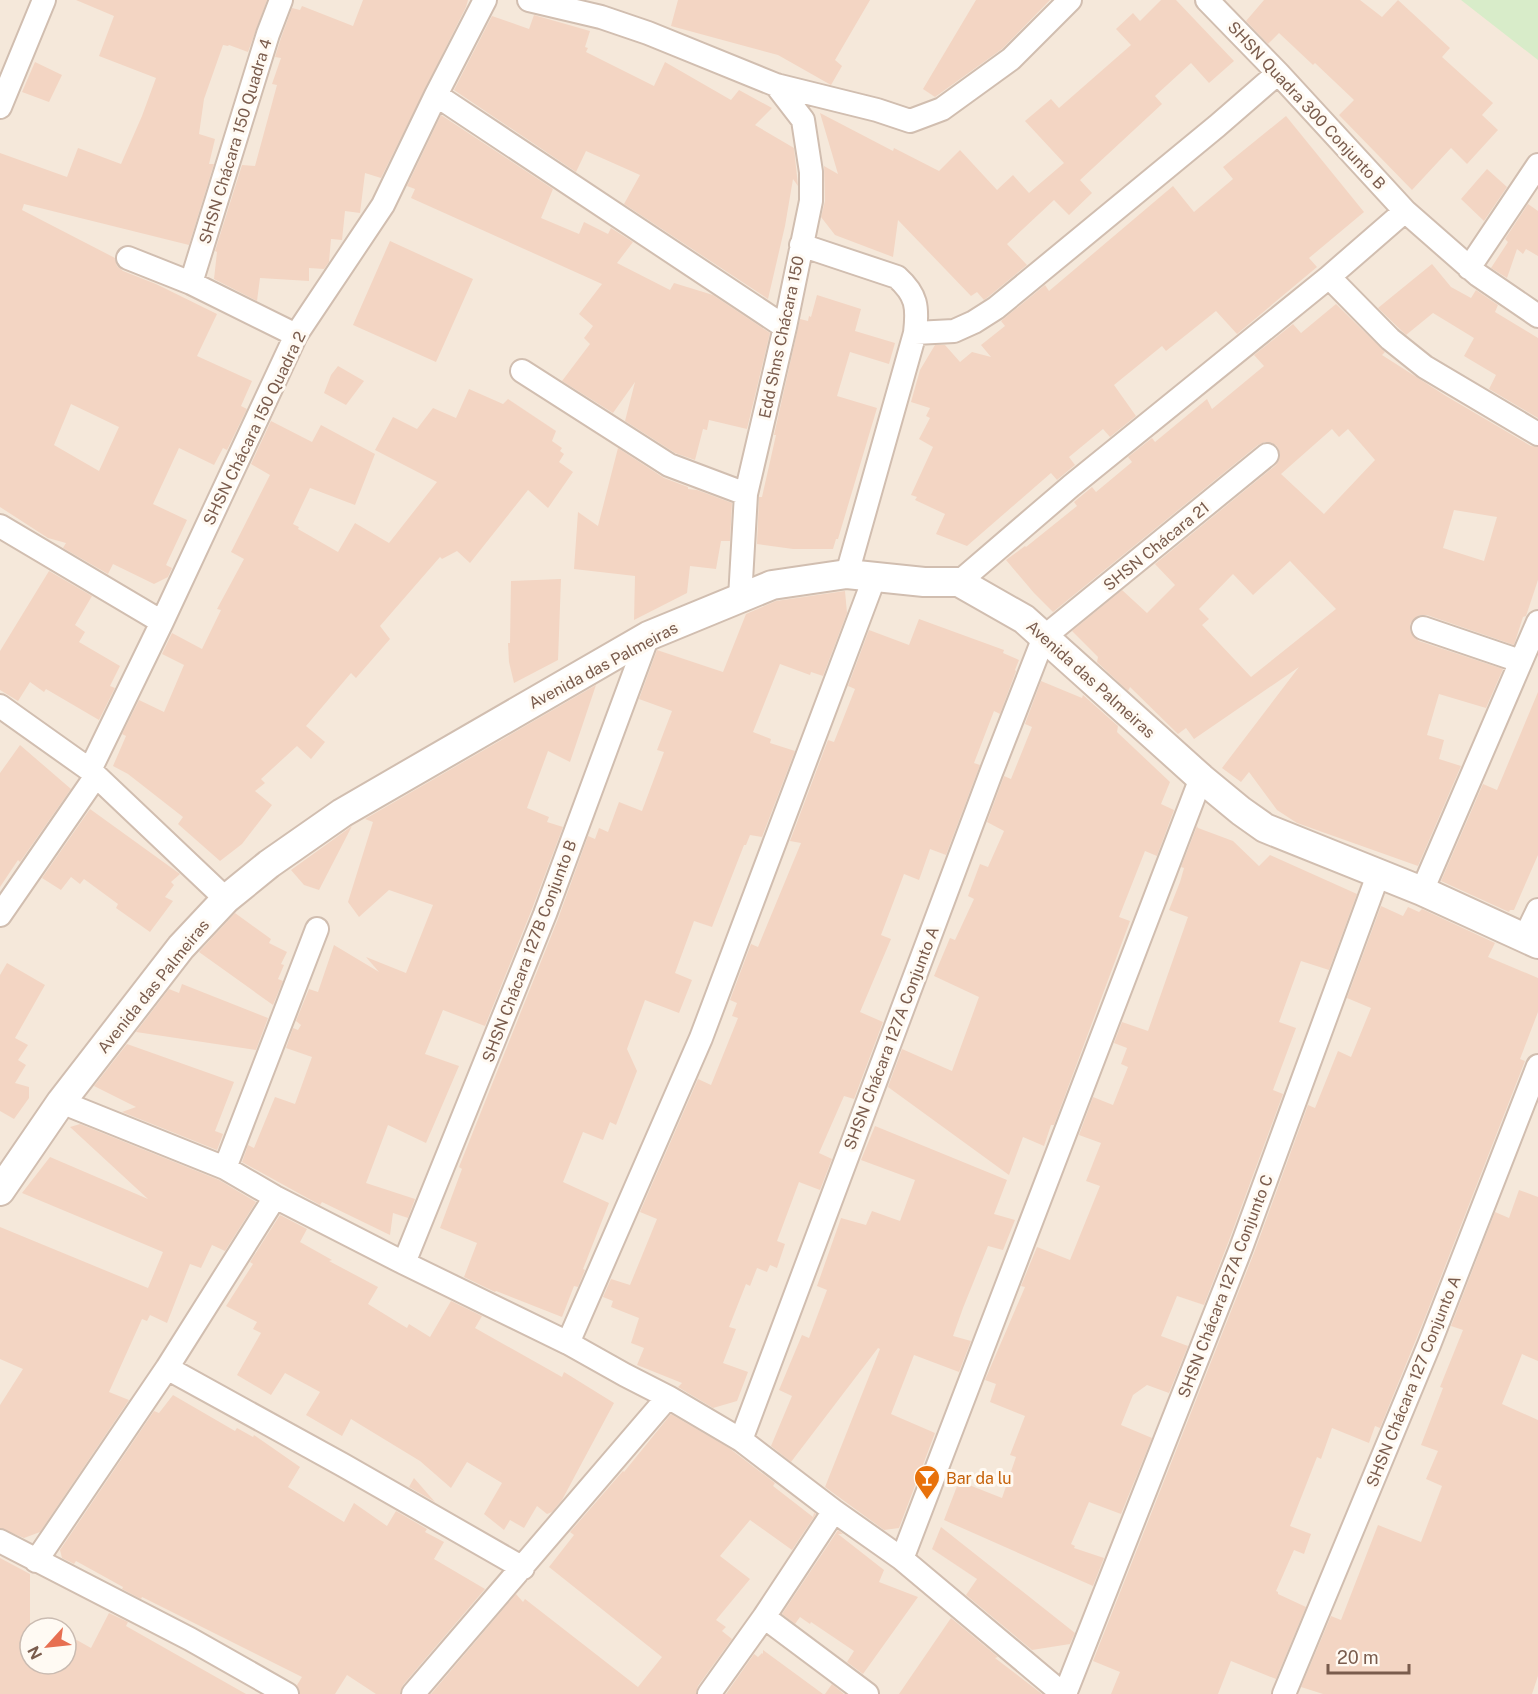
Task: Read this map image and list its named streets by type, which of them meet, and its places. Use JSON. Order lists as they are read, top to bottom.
{
  "streets": {
    "street": [
      "SHSN Quadra 300 Conjunto B",
      "SHSN Chácara 150 Quadra 4",
      "Edd Shns Chácara 150",
      "SHSN Chácara 150 Quadra 2",
      "SHSN Chácara 21",
      "Avenida das Palmeiras",
      "SHSN Chácara 127B Conjunto B",
      "SHSN Chácara 127A Conjunto A",
      "SHSN Chácara 127A Conjunto C",
      "SHSN Chácara 127 Conjunto A"
    ]
  },
  "crossings": [
    ["Edd Shns Chácara 150", "Avenida das Palmeiras"],
    ["SHSN Chácara 21", "Avenida das Palmeiras"],
    ["SHSN Chácara 21", "SHSN Chácara 127A Conjunto A"],
    ["Avenida das Palmeiras", "SHSN Chácara 127B Conjunto B"],
    ["Avenida das Palmeiras", "SHSN Chácara 127A Conjunto A"],
    ["Avenida das Palmeiras", "SHSN Chácara 127A Conjunto C"]
  ],
  "places": {
    "bar": ["Bar da lu"]
  },
  "scale_bar": "20 m",
  "north": "bottom left"
}
